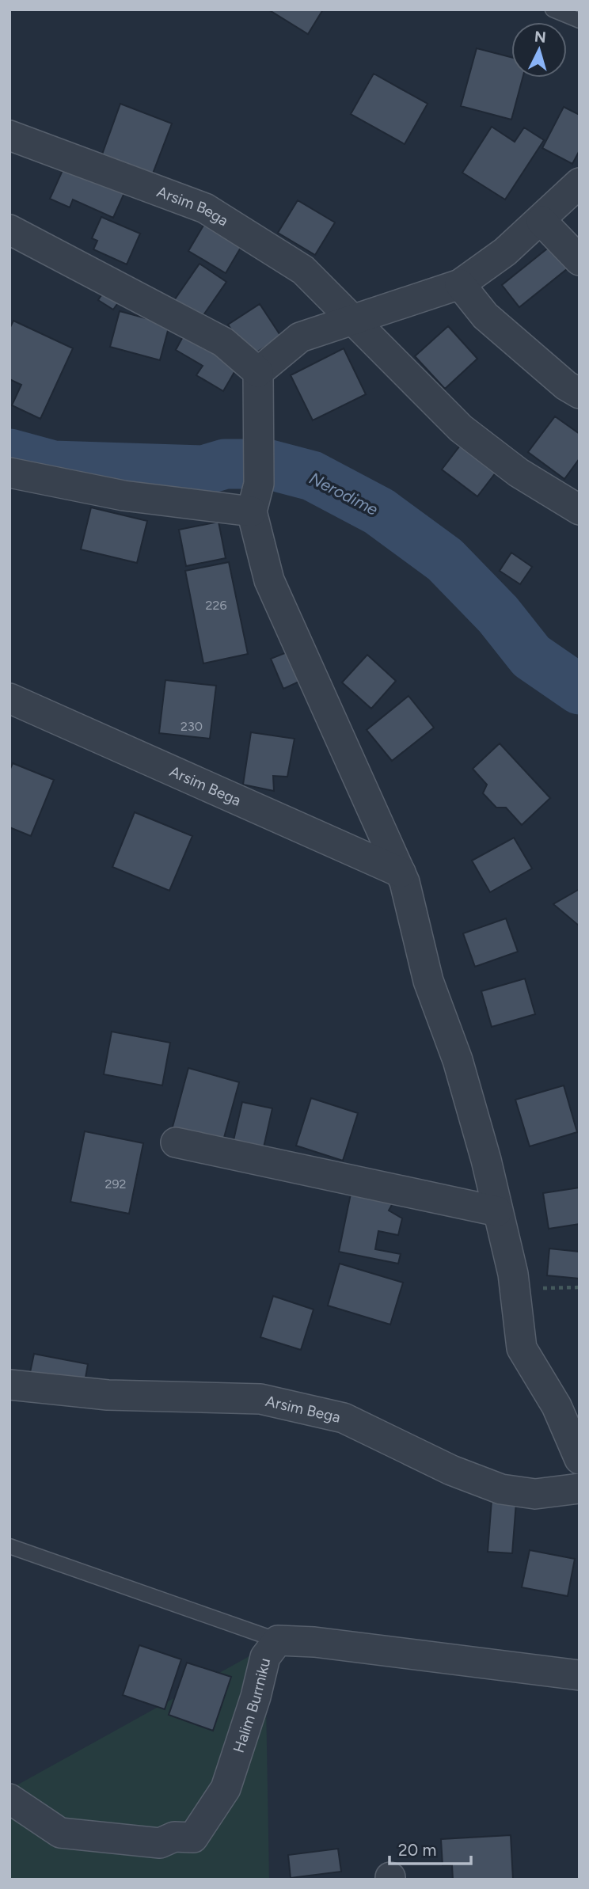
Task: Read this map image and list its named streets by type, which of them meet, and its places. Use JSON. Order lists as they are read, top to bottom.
{
  "streets": {
    "street": ["Arsim Bega", "Halim Burrniku"]
  },
  "water": ["Nerodime"],
  "house_numbers": ["226", "230", "292"],
  "scale_bar": "20 m",
  "north": "top"
}
